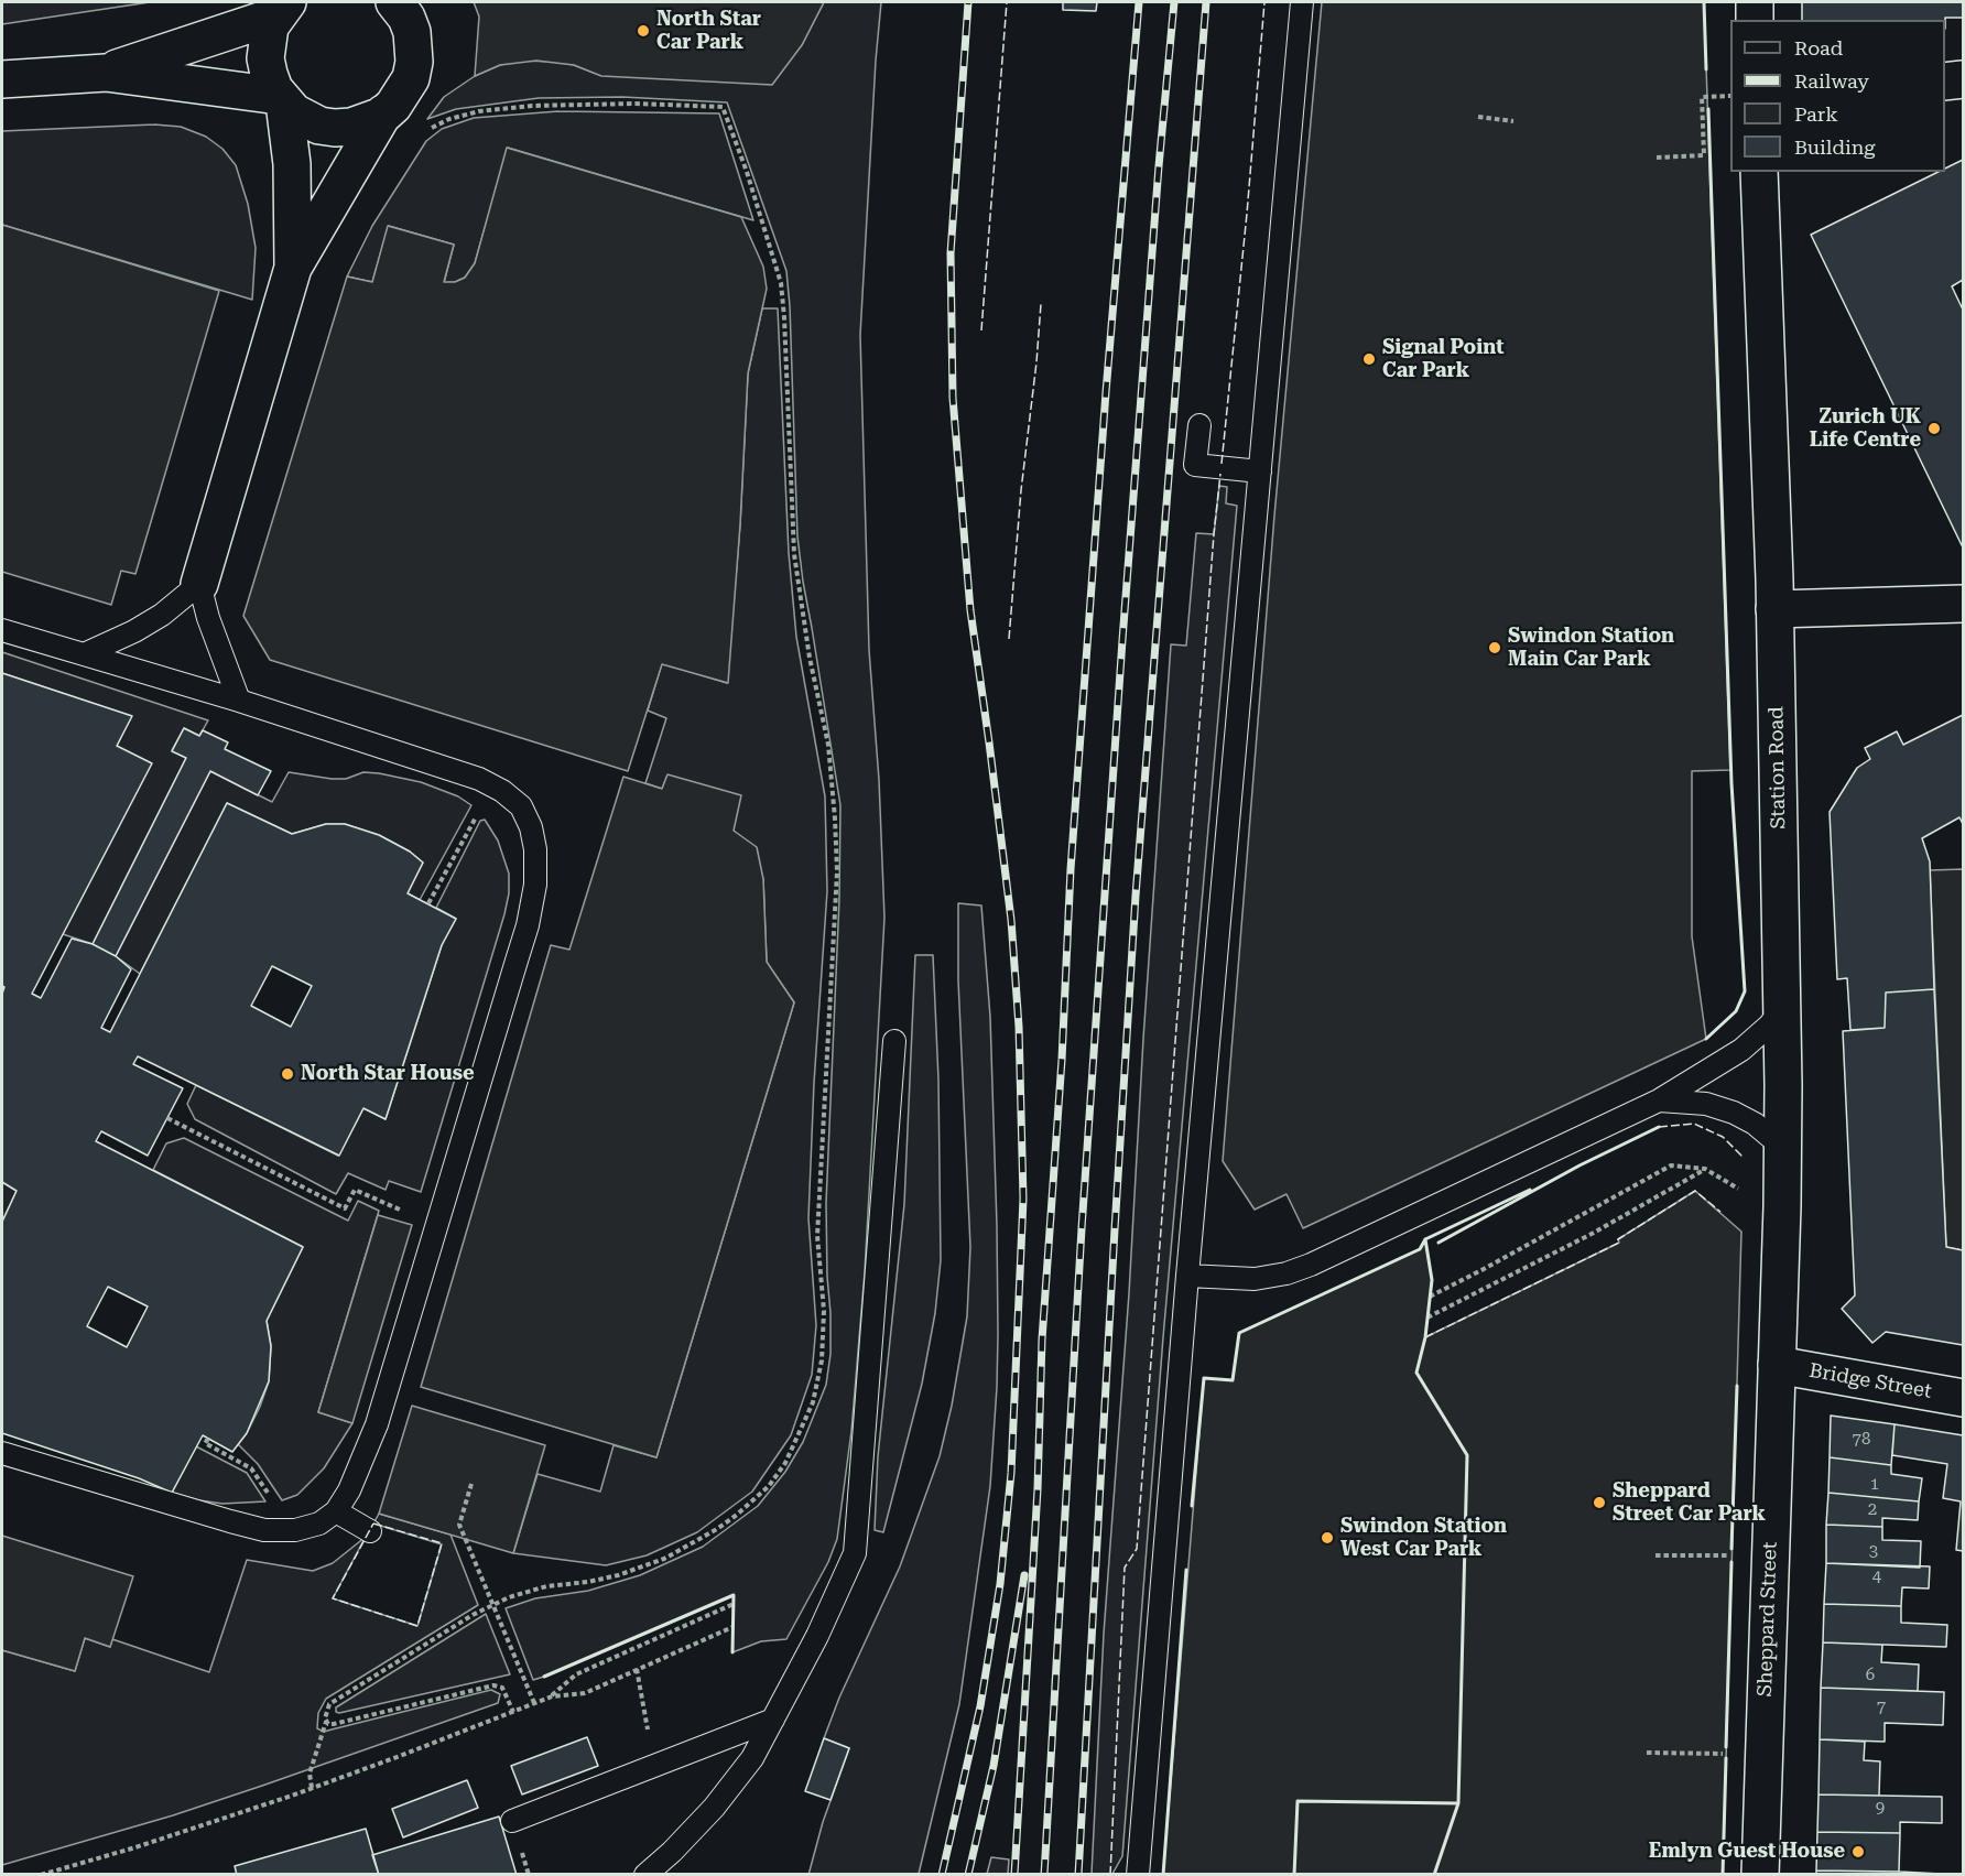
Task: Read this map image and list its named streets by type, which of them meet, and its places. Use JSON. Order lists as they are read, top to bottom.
{
  "streets": {
    "street": ["Station Road", "Bridge Street", "Sheppard Street"]
  },
  "crossings": [
    ["Station Road", "Bridge Street"],
    ["Station Road", "Sheppard Street"],
    ["Bridge Street", "Sheppard Street"]
  ],
  "places": [
    "North Star Car Park",
    "Signal Point Car Park",
    "Zurich UK Life Centre",
    "Swindon Station Main Car Park",
    "North Star House",
    "Sheppard Street Car Park",
    "Swindon Station West Car Park",
    "Emlyn Guest House"
  ],
  "house_numbers": [
    "78",
    "1",
    "2",
    "3",
    "4",
    "6",
    "7",
    "9"
  ],
  "legend": [
    "Road",
    "Railway",
    "Park",
    "Building"
  ]
}
